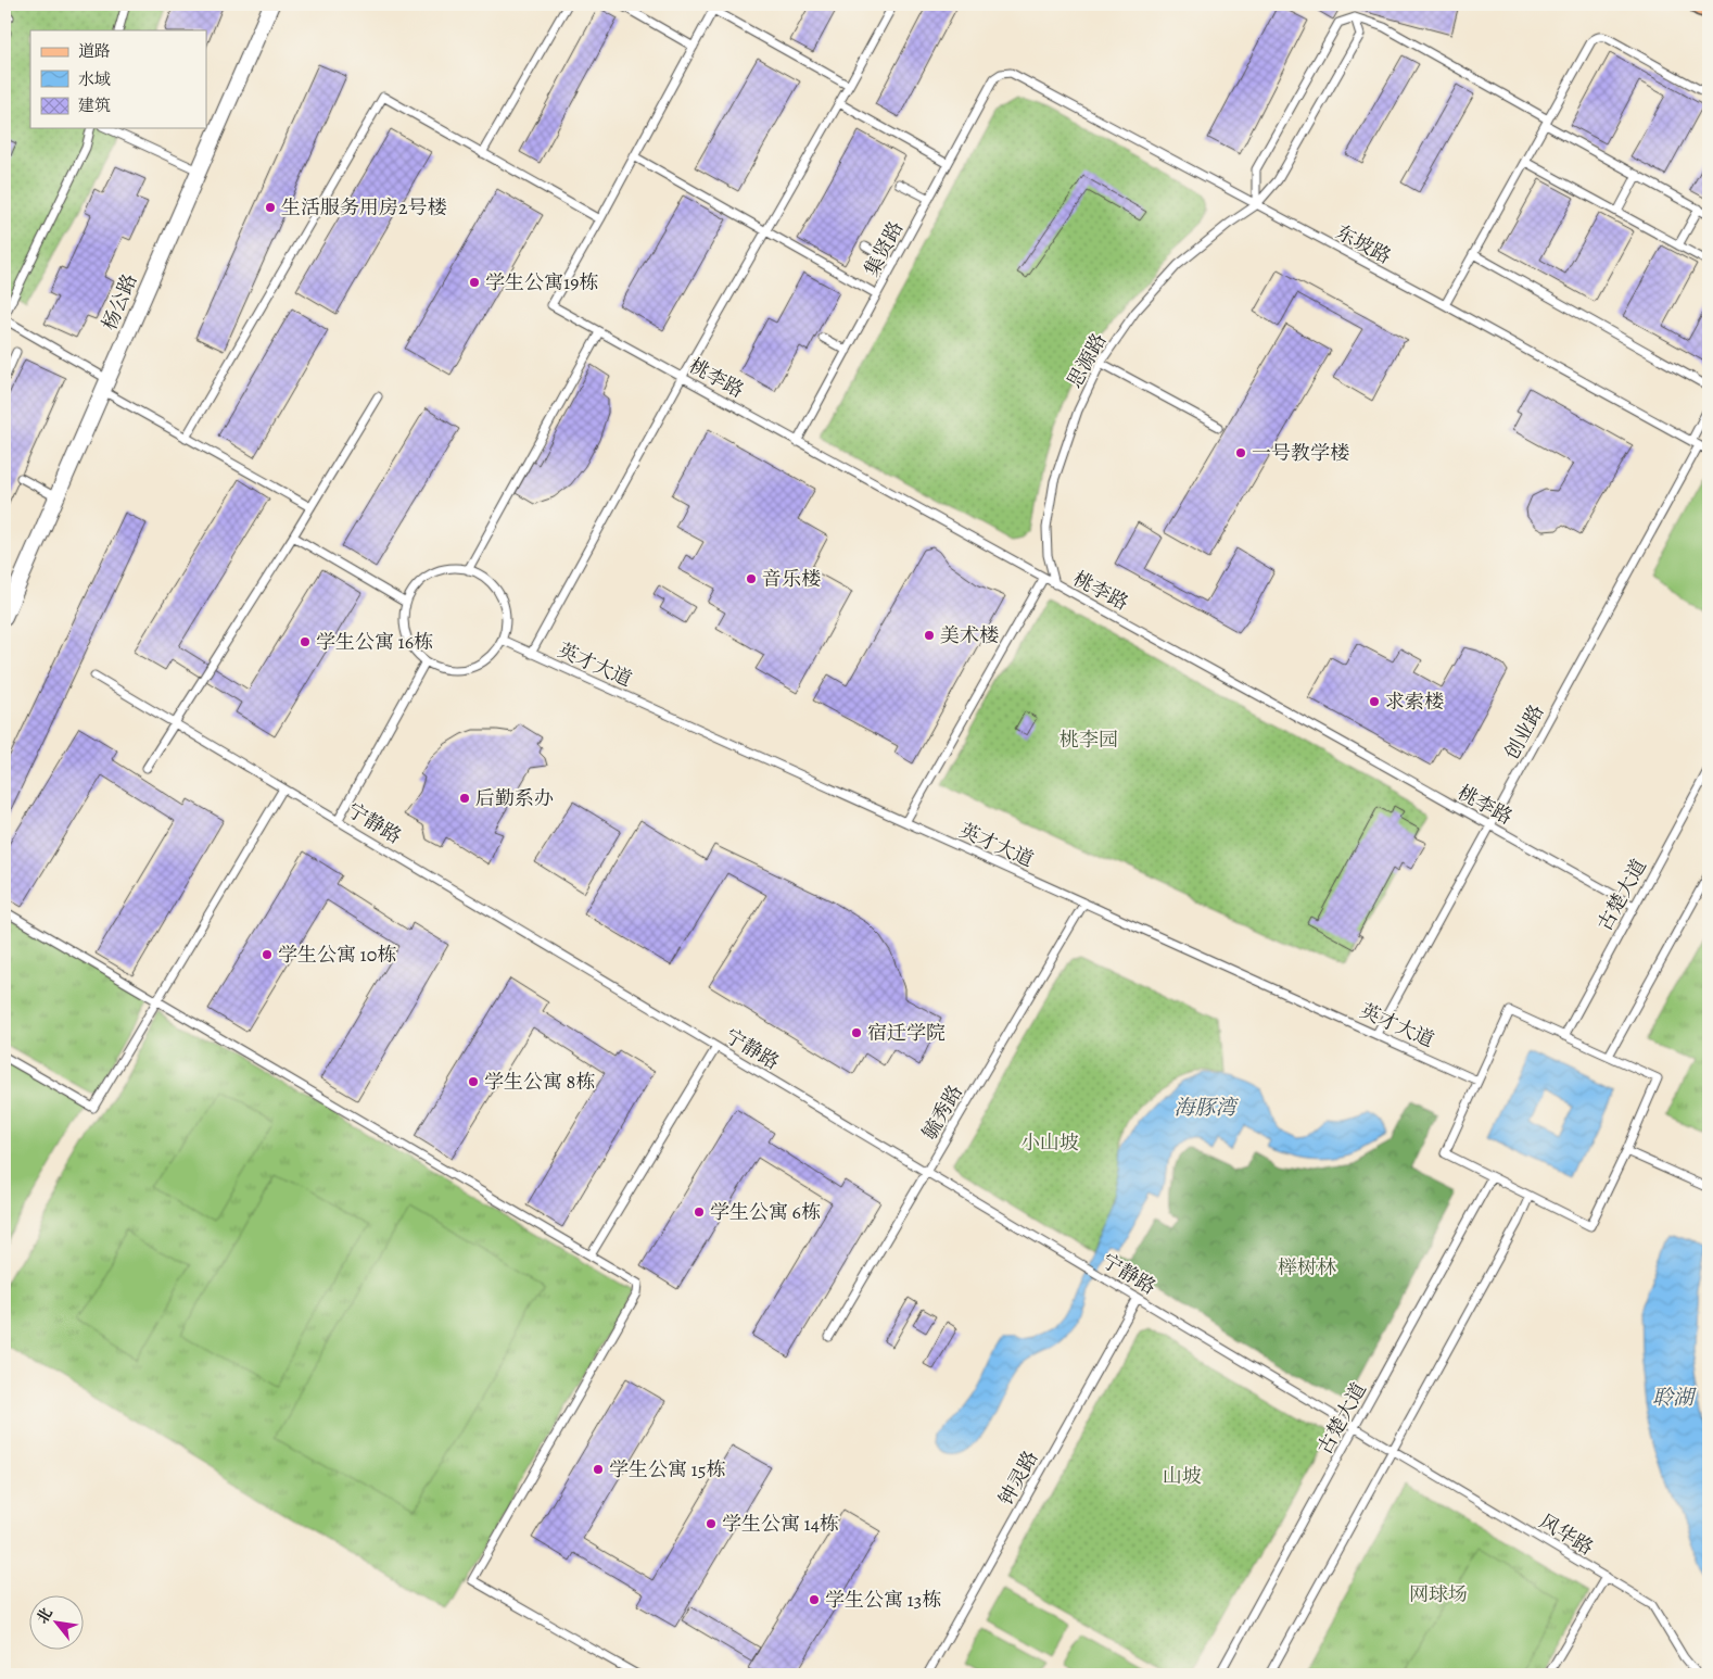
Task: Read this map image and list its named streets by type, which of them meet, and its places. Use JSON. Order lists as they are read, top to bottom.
{
  "streets": {
    "street": ["杨公路"],
    "lane": [
      "东坡路",
      "集贤路",
      "思源路",
      "桃李路",
      "英才大道",
      "创业路",
      "宁静路",
      "古楚大道",
      "毓秀路",
      "钟灵路",
      "风华路"
    ]
  },
  "crossings": [
    ["东坡路", "集贤路"],
    ["东坡路", "思源路"],
    ["东坡路", "创业路"],
    ["集贤路", "桃李路"],
    ["思源路", "桃李路"],
    ["桃李路", "创业路"],
    ["桃李路", "古楚大道"],
    ["英才大道", "创业路"],
    ["英才大道", "毓秀路"],
    ["宁静路", "古楚大道"],
    ["宁静路", "毓秀路"],
    ["宁静路", "钟灵路"],
    ["宁静路", "风华路"]
  ],
  "water": ["海豚湾", "聆湖"],
  "parks": [
    "桃李园",
    "小山坡",
    "榉树林",
    "山坡",
    "网球场"
  ],
  "places": [
    "生活服务用房2号楼",
    "学生公寓19栋",
    "一号教学楼",
    "音乐楼",
    "美术楼",
    "学生公寓 16栋",
    "求索楼",
    "后勤系办",
    "学生公寓 10栋",
    "宿迁学院",
    "学生公寓 8栋",
    "学生公寓 6栋",
    "学生公寓 15栋",
    "学生公寓 14栋",
    "学生公寓 13栋"
  ],
  "legend": ["道路", "水域", "建筑"],
  "north": "top left"
}
